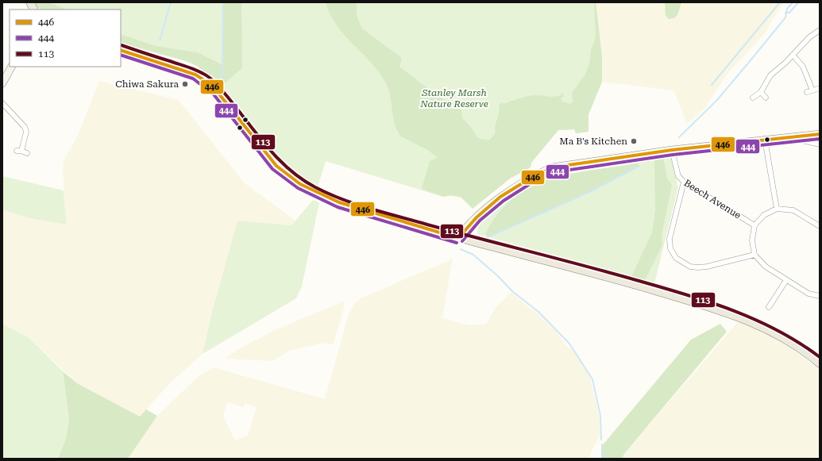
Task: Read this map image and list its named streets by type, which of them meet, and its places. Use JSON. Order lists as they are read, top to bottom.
{
  "streets": {
    "street": ["Beech Avenue"]
  },
  "parks": ["Stanley Marsh Nature Reserve"],
  "places": ["Chiwa Sakura", "Ma B's Kitchen"],
  "lines": ["transit line 113", "transit line 446", "transit line 444"],
  "legend": ["446", "444", "113"]
}
